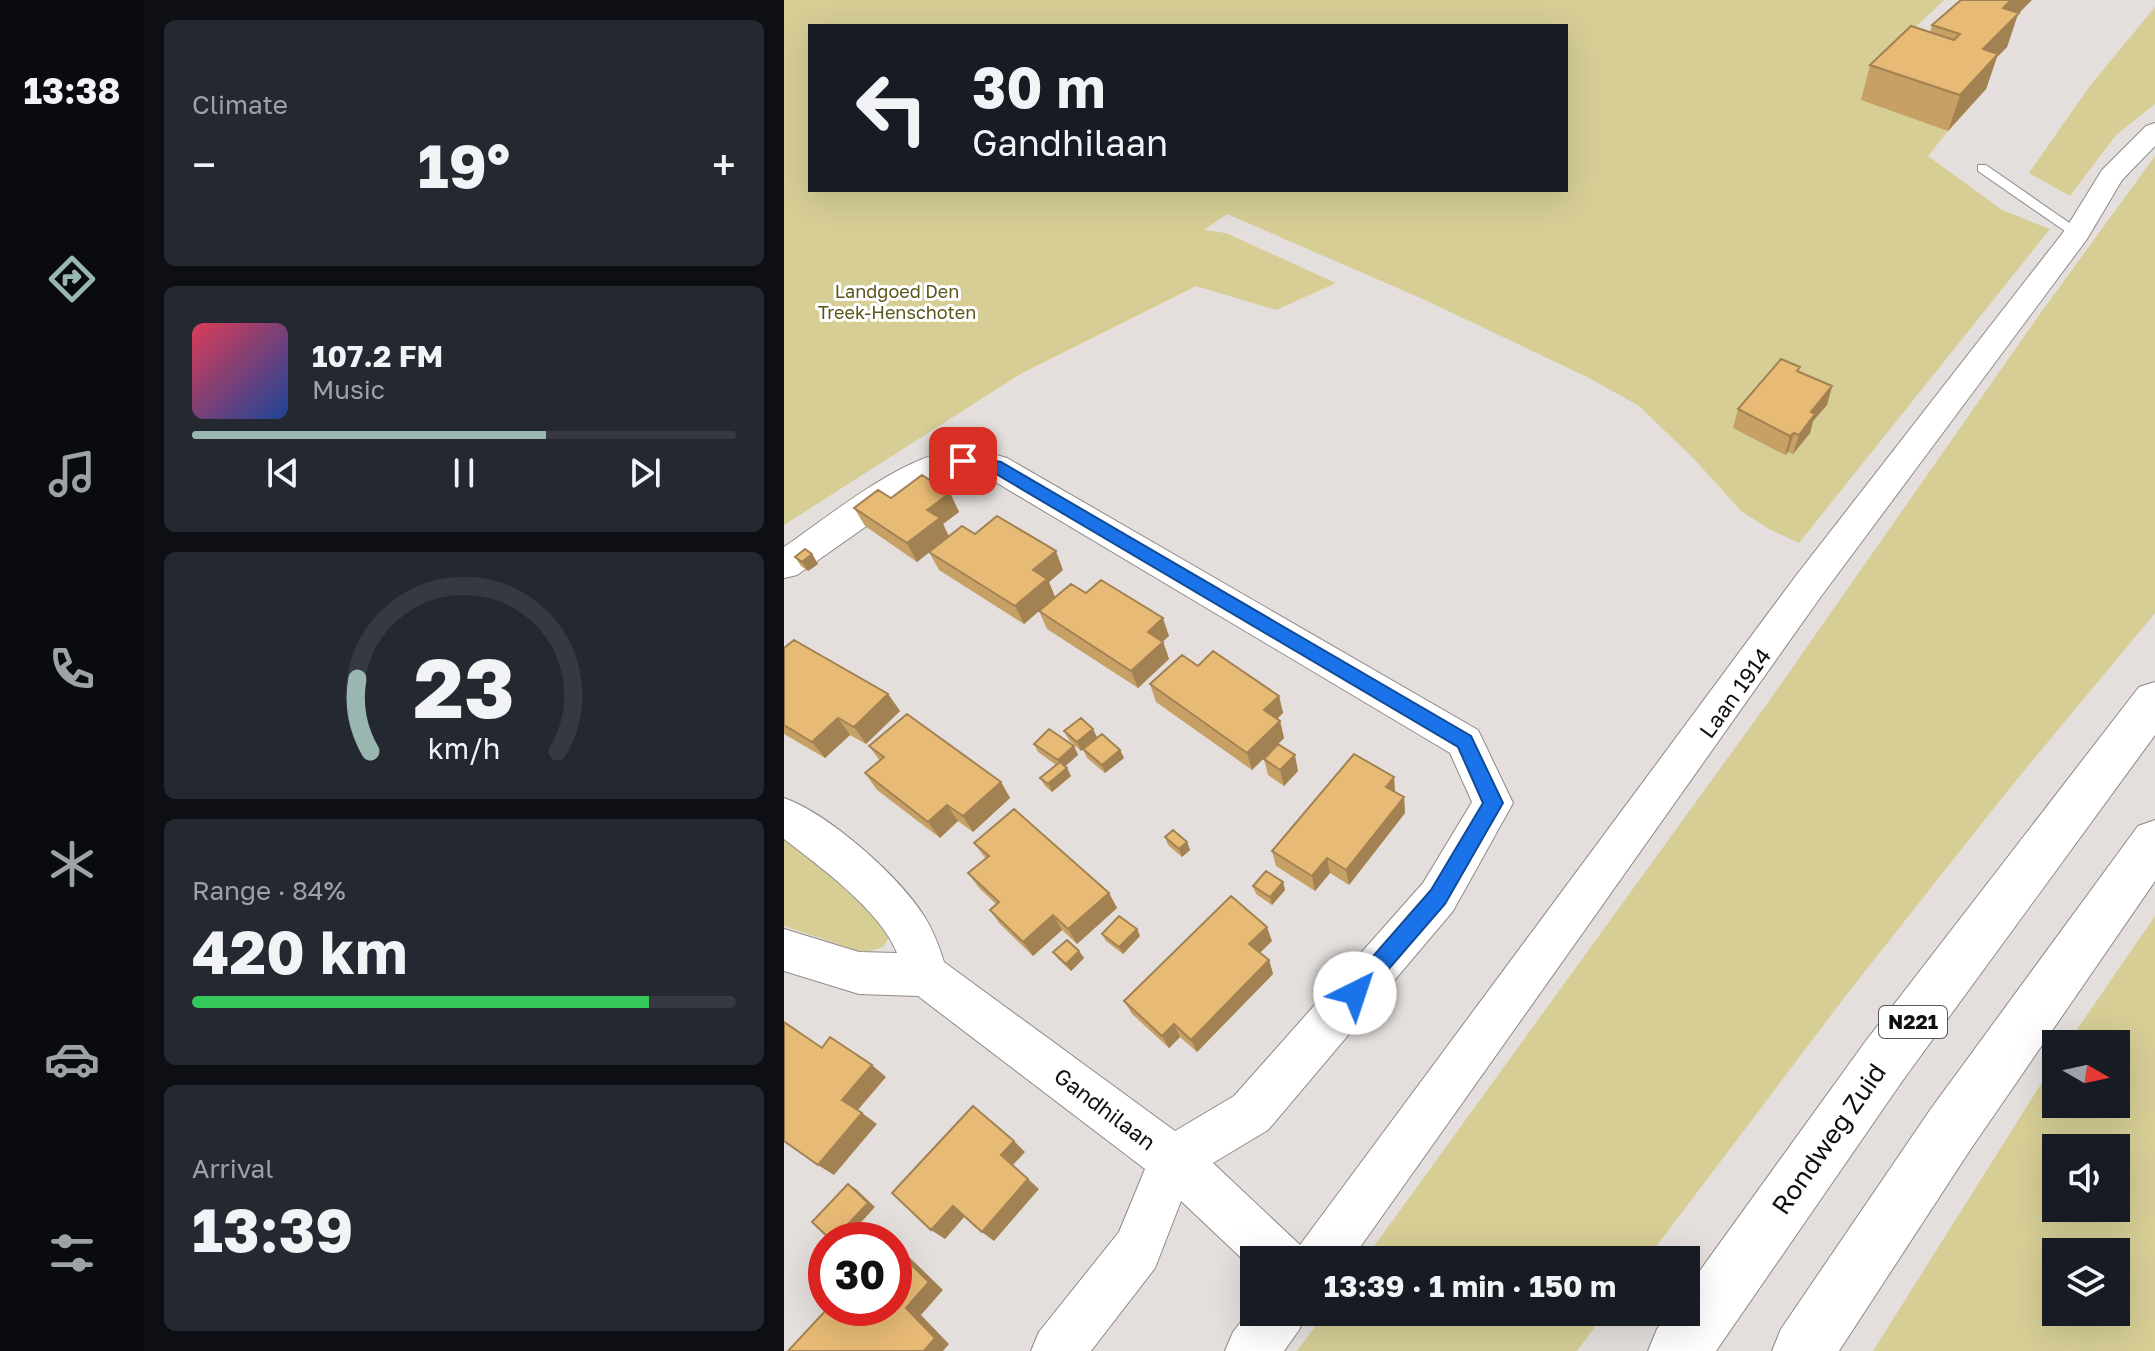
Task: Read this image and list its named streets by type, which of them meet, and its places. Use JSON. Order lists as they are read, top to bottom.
{
  "streets": {
    "main road": ["N221", "Rondweg Zuid"],
    "street": ["Laan 1914", "Gandhilaan"]
  },
  "parks": ["Landgoed Den Treek-Henschoten"],
  "north": "right",
  "page": {
    "tabs": "13:38",
    "tile": [
      "Climate",
      ["Range · 84%", "420 km"],
      ["Arrival", "13:39"]
    ],
    "turn": ["30 m", "Gandhilaan"],
    "heat": ["−", "19°", "+"],
    "song": ["107.2 FM", "Music"],
    "limit": "30",
    "trip": "13:39 · 1 min · 150 m",
    "gauge": ["23", "km/h"]
  }
}
